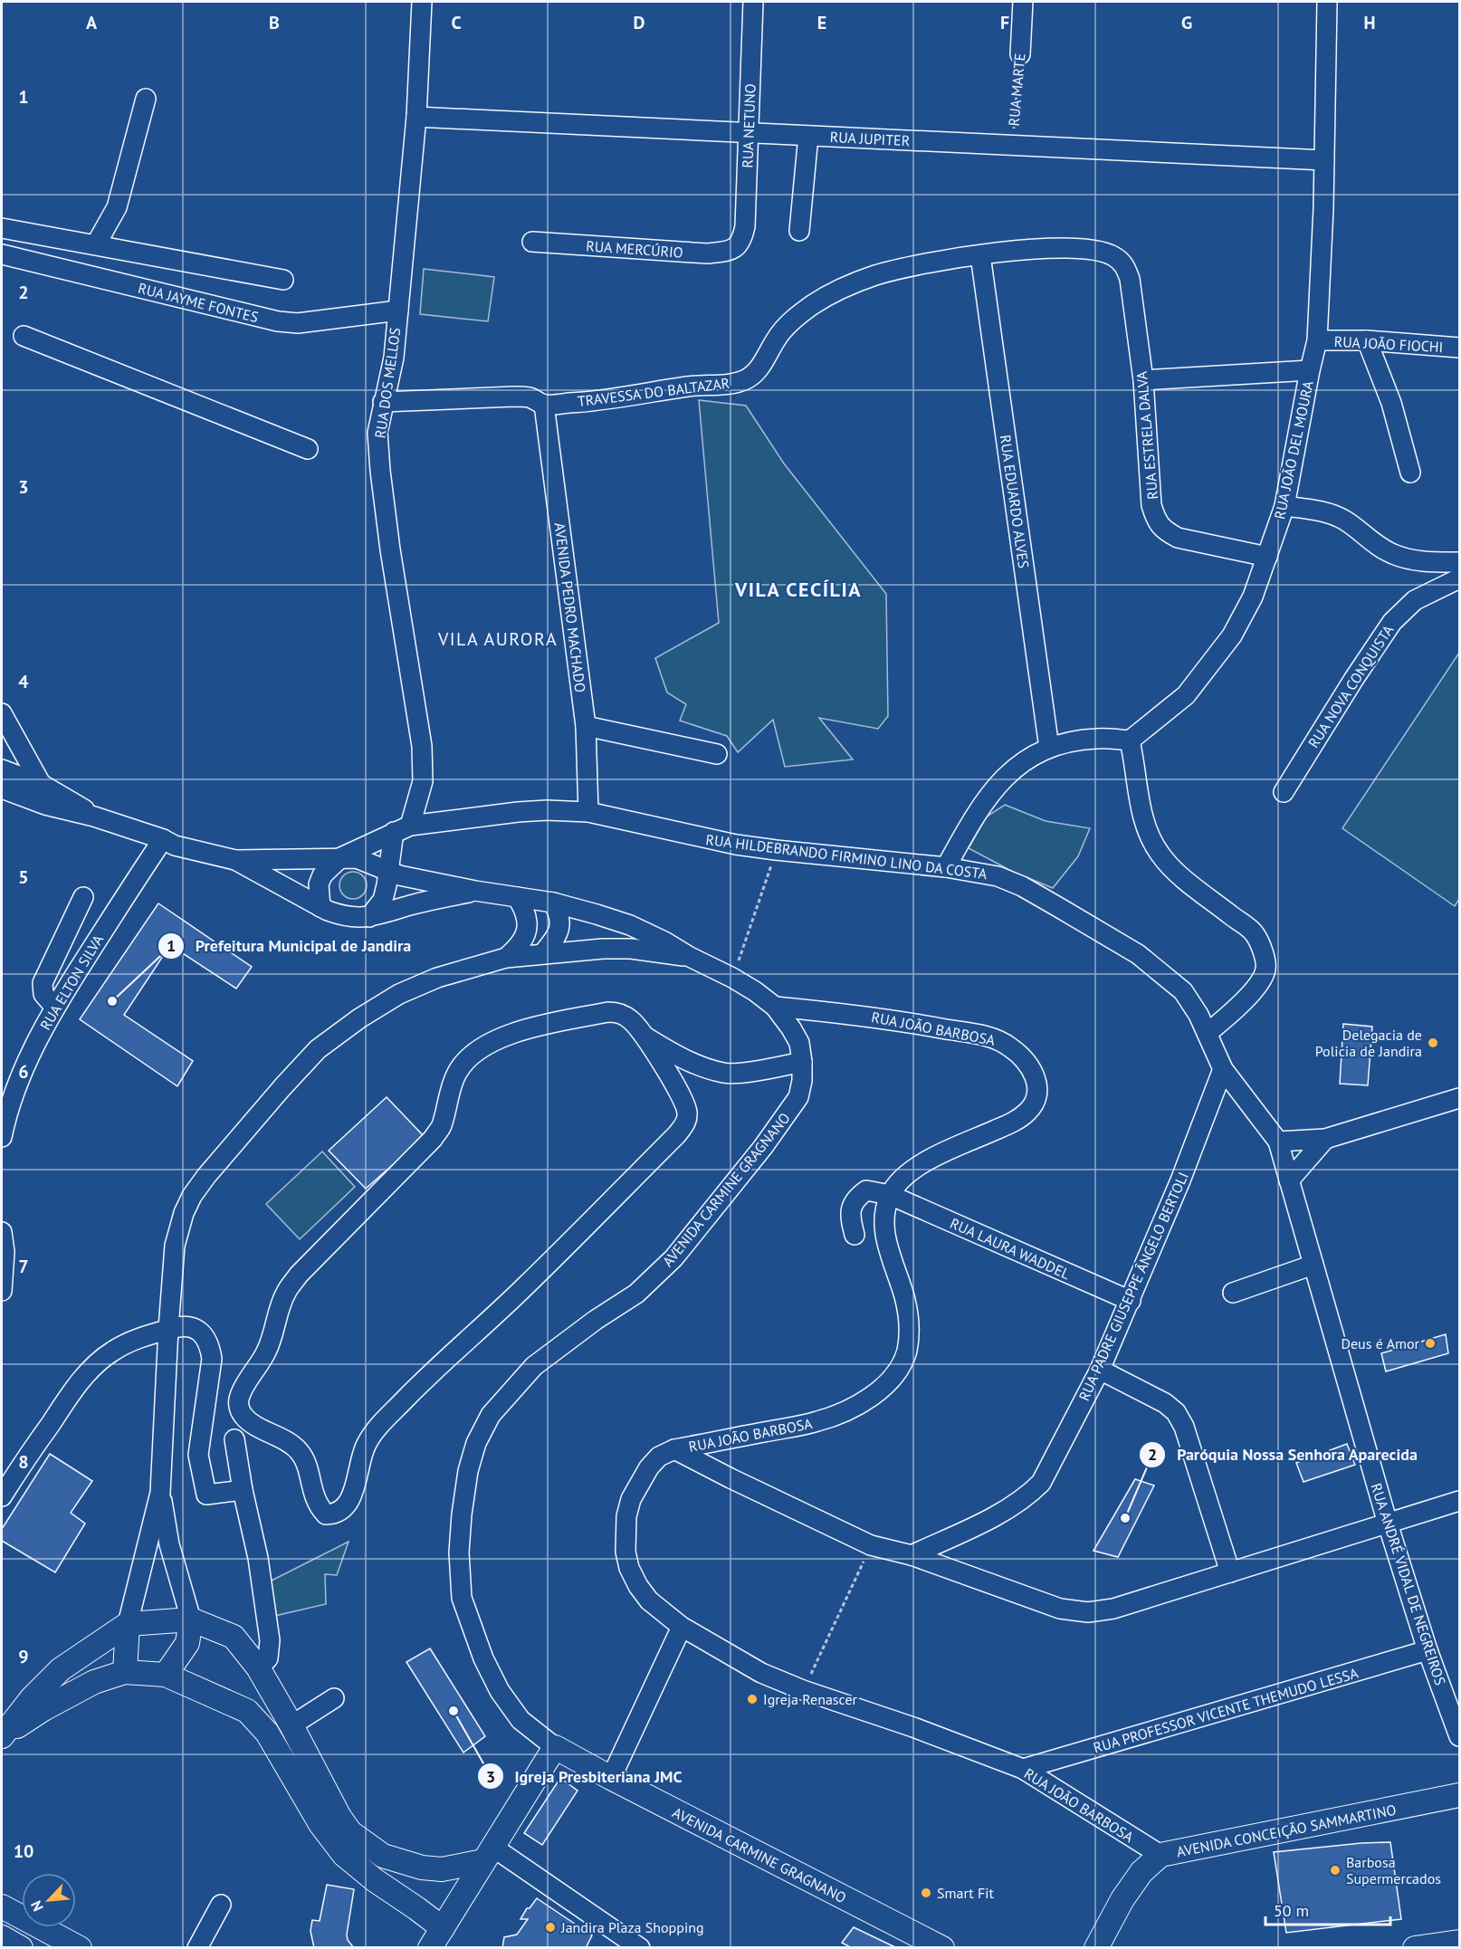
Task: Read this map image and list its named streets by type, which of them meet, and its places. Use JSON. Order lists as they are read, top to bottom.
{
  "streets": {
    "main road": ["AVENIDA CARMINE GRAGNANO", "AVENIDA CONCEIÇÃO SAMMARTINO"],
    "street": [
      "RUA MARTE",
      "RUA NETUNO",
      "RUA JUPITER",
      "RUA MERCÚRIO",
      "RUA JAYME FONTES",
      "RUA JOÃO FIOCHI",
      "RUA DOS MELLOS",
      "TRAVESSA DO BALTAZAR",
      "RUA ESTRELA DALVA",
      "RUA JOÃO DEL MOURA",
      "RUA EDUARDO ALVES",
      "AVENIDA PEDRO MACHADO",
      "RUA NOVA CONQUISTA",
      "RUA HILDEBRANDO FIRMINO LINO DA COSTA",
      "RUA ELTON SILVA",
      "RUA JOÃO BARBOSA",
      "RUA LAURA WADDEL",
      "RUA PADRE GIUSEPPE ÂNGELO BERTOLI",
      "RUA ANDRÉ VIDAL DE NEGREIROS",
      "RUA PROFESSOR VICENTE THEMUDO LESSA"
    ]
  },
  "crossings": [
    ["RUA MARTE", "RUA JUPITER"],
    ["RUA NETUNO", "RUA JUPITER"],
    ["RUA NETUNO", "RUA MERCÚRIO"],
    ["RUA JUPITER", "RUA DOS MELLOS"],
    ["RUA JUPITER", "RUA JOÃO DEL MOURA"],
    ["RUA JAYME FONTES", "RUA DOS MELLOS"],
    ["RUA JOÃO FIOCHI", "RUA JOÃO DEL MOURA"],
    ["RUA DOS MELLOS", "TRAVESSA DO BALTAZAR"],
    ["RUA DOS MELLOS", "RUA HILDEBRANDO FIRMINO LINO DA COSTA"],
    ["RUA DOS MELLOS", "AVENIDA CARMINE GRAGNANO"],
    ["TRAVESSA DO BALTAZAR", "RUA ESTRELA DALVA"],
    ["TRAVESSA DO BALTAZAR", "RUA EDUARDO ALVES"],
    ["TRAVESSA DO BALTAZAR", "AVENIDA PEDRO MACHADO"],
    ["RUA ESTRELA DALVA", "RUA JOÃO DEL MOURA"],
    ["AVENIDA PEDRO MACHADO", "RUA HILDEBRANDO FIRMINO LINO DA COSTA"],
    ["RUA HILDEBRANDO FIRMINO LINO DA COSTA", "AVENIDA CARMINE GRAGNANO"],
    ["RUA HILDEBRANDO FIRMINO LINO DA COSTA", "RUA PADRE GIUSEPPE ÂNGELO BERTOLI"],
    ["RUA HILDEBRANDO FIRMINO LINO DA COSTA", "RUA ANDRÉ VIDAL DE NEGREIROS"],
    ["RUA ELTON SILVA", "AVENIDA CARMINE GRAGNANO"],
    ["RUA JOÃO BARBOSA", "AVENIDA CARMINE GRAGNANO"],
    ["RUA JOÃO BARBOSA", "RUA LAURA WADDEL"],
    ["RUA JOÃO BARBOSA", "RUA PROFESSOR VICENTE THEMUDO LESSA"],
    ["RUA JOÃO BARBOSA", "AVENIDA CONCEIÇÃO SAMMARTINO"],
    ["RUA LAURA WADDEL", "RUA PADRE GIUSEPPE ÂNGELO BERTOLI"],
    ["RUA PADRE GIUSEPPE ÂNGELO BERTOLI", "RUA ANDRÉ VIDAL DE NEGREIROS"],
    ["RUA ANDRÉ VIDAL DE NEGREIROS", "RUA PROFESSOR VICENTE THEMUDO LESSA"]
  ],
  "districts": ["VILA CECÍLIA", "VILA AURORA"],
  "places": [
    "Prefeitura Municipal de Jandira",
    "Delegacia de Policia de Jandira",
    "Deus é Amor",
    "Paróquia Nossa Senhora Aparecida",
    "Igreja Renascer",
    "Igreja Presbiteriana JMC",
    "Barbosa Supermercados",
    "Smart Fit",
    "Jandira Plaza Shopping"
  ],
  "scale_bar": "50 m",
  "north": "bottom left",
  "grid": {
    "columns": [
      "A",
      "B",
      "C",
      "D",
      "E",
      "F",
      "G",
      "H"
    ],
    "rows": [
      "1",
      "2",
      "3",
      "4",
      "5",
      "6",
      "7",
      "8",
      "9",
      "10"
    ]
  }
}
